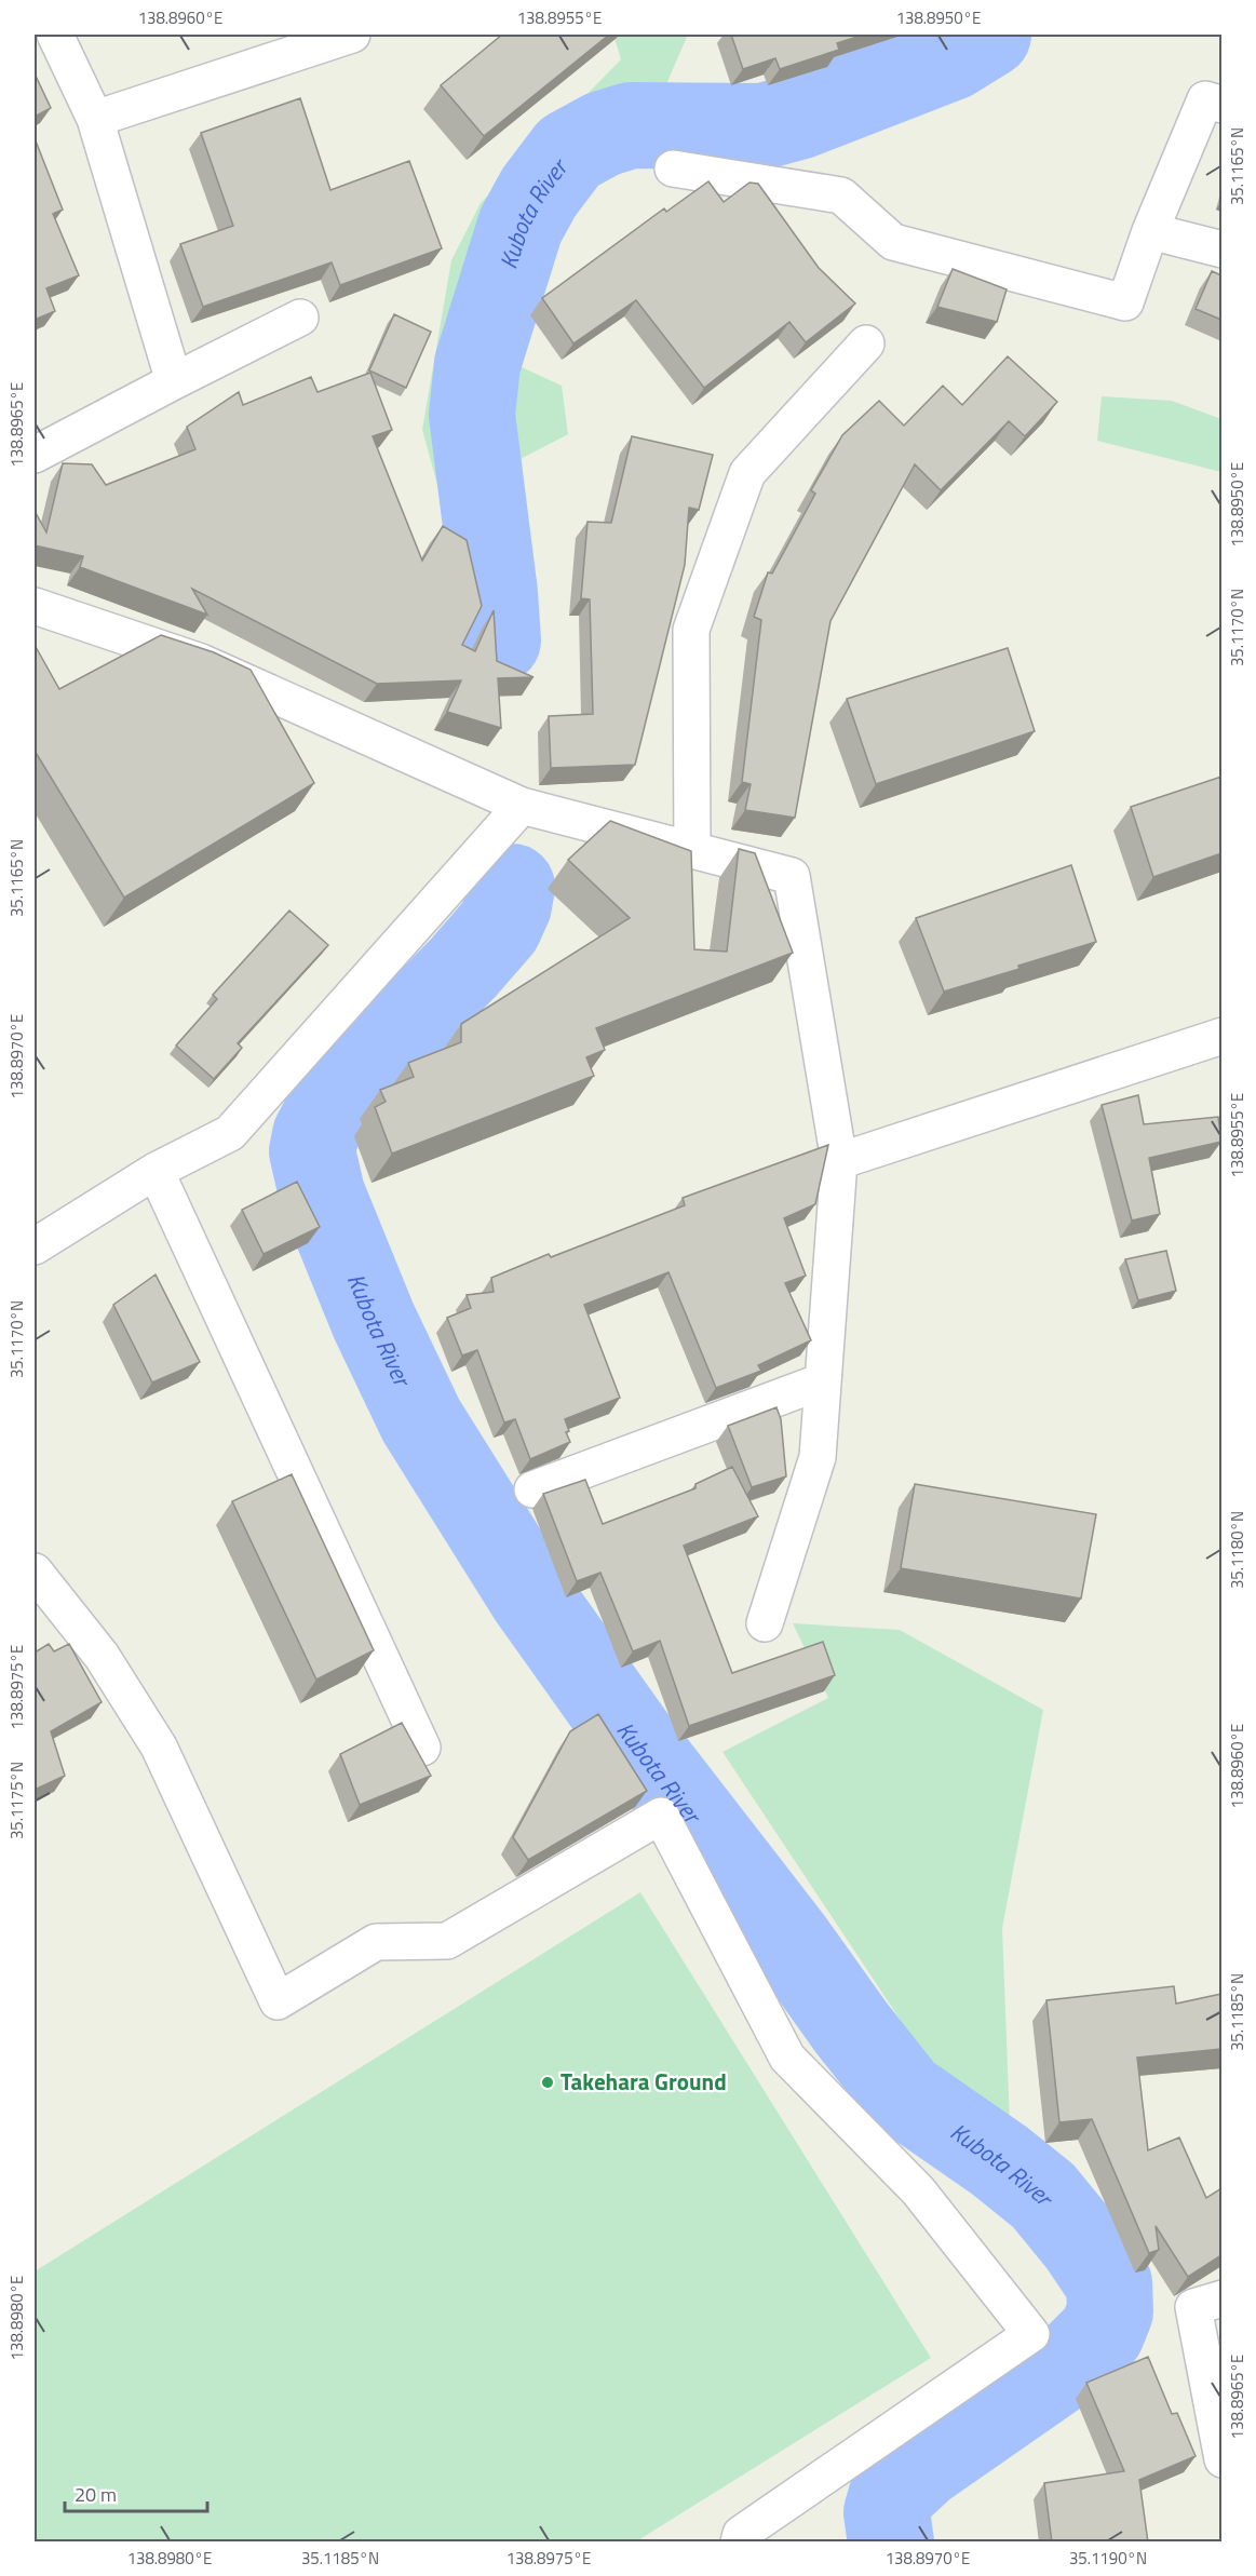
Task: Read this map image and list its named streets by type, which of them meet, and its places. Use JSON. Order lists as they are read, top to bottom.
{
  "water": ["Kubota River"],
  "places": ["Takehara Ground"],
  "scale_bar": "20 m",
  "coordinates": [
    "138.8960°E",
    "138.8955°E",
    "138.8950°E",
    "35.1165°N",
    "138.8965°E",
    "35.1170°N",
    "138.8970°E",
    "35.1180°N",
    "138.8975°E",
    "35.1175°N",
    "35.1185°N",
    "138.8980°E",
    "35.1190°N"
  ]
}
